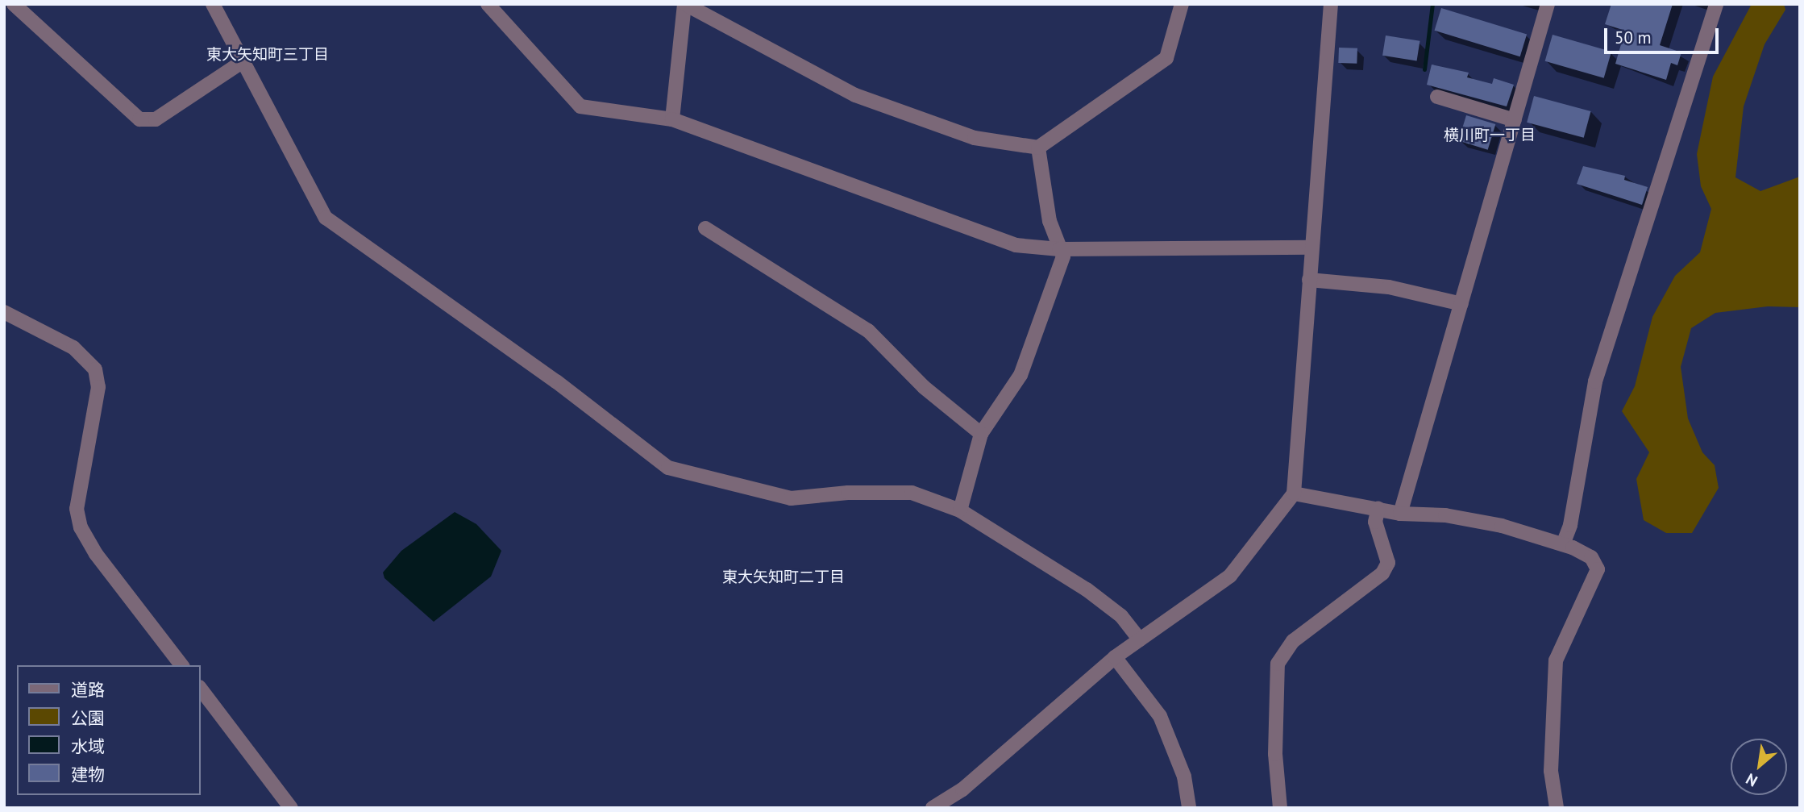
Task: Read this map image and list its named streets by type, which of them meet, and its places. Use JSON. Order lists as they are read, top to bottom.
{
  "districts": ["東大矢知町三丁目", "横川町一丁目", "東大矢知町二丁目"],
  "legend": [
    "道路",
    "公園",
    "水域",
    "建物"
  ],
  "scale_bar": "50 m",
  "north": "bottom left"
}
